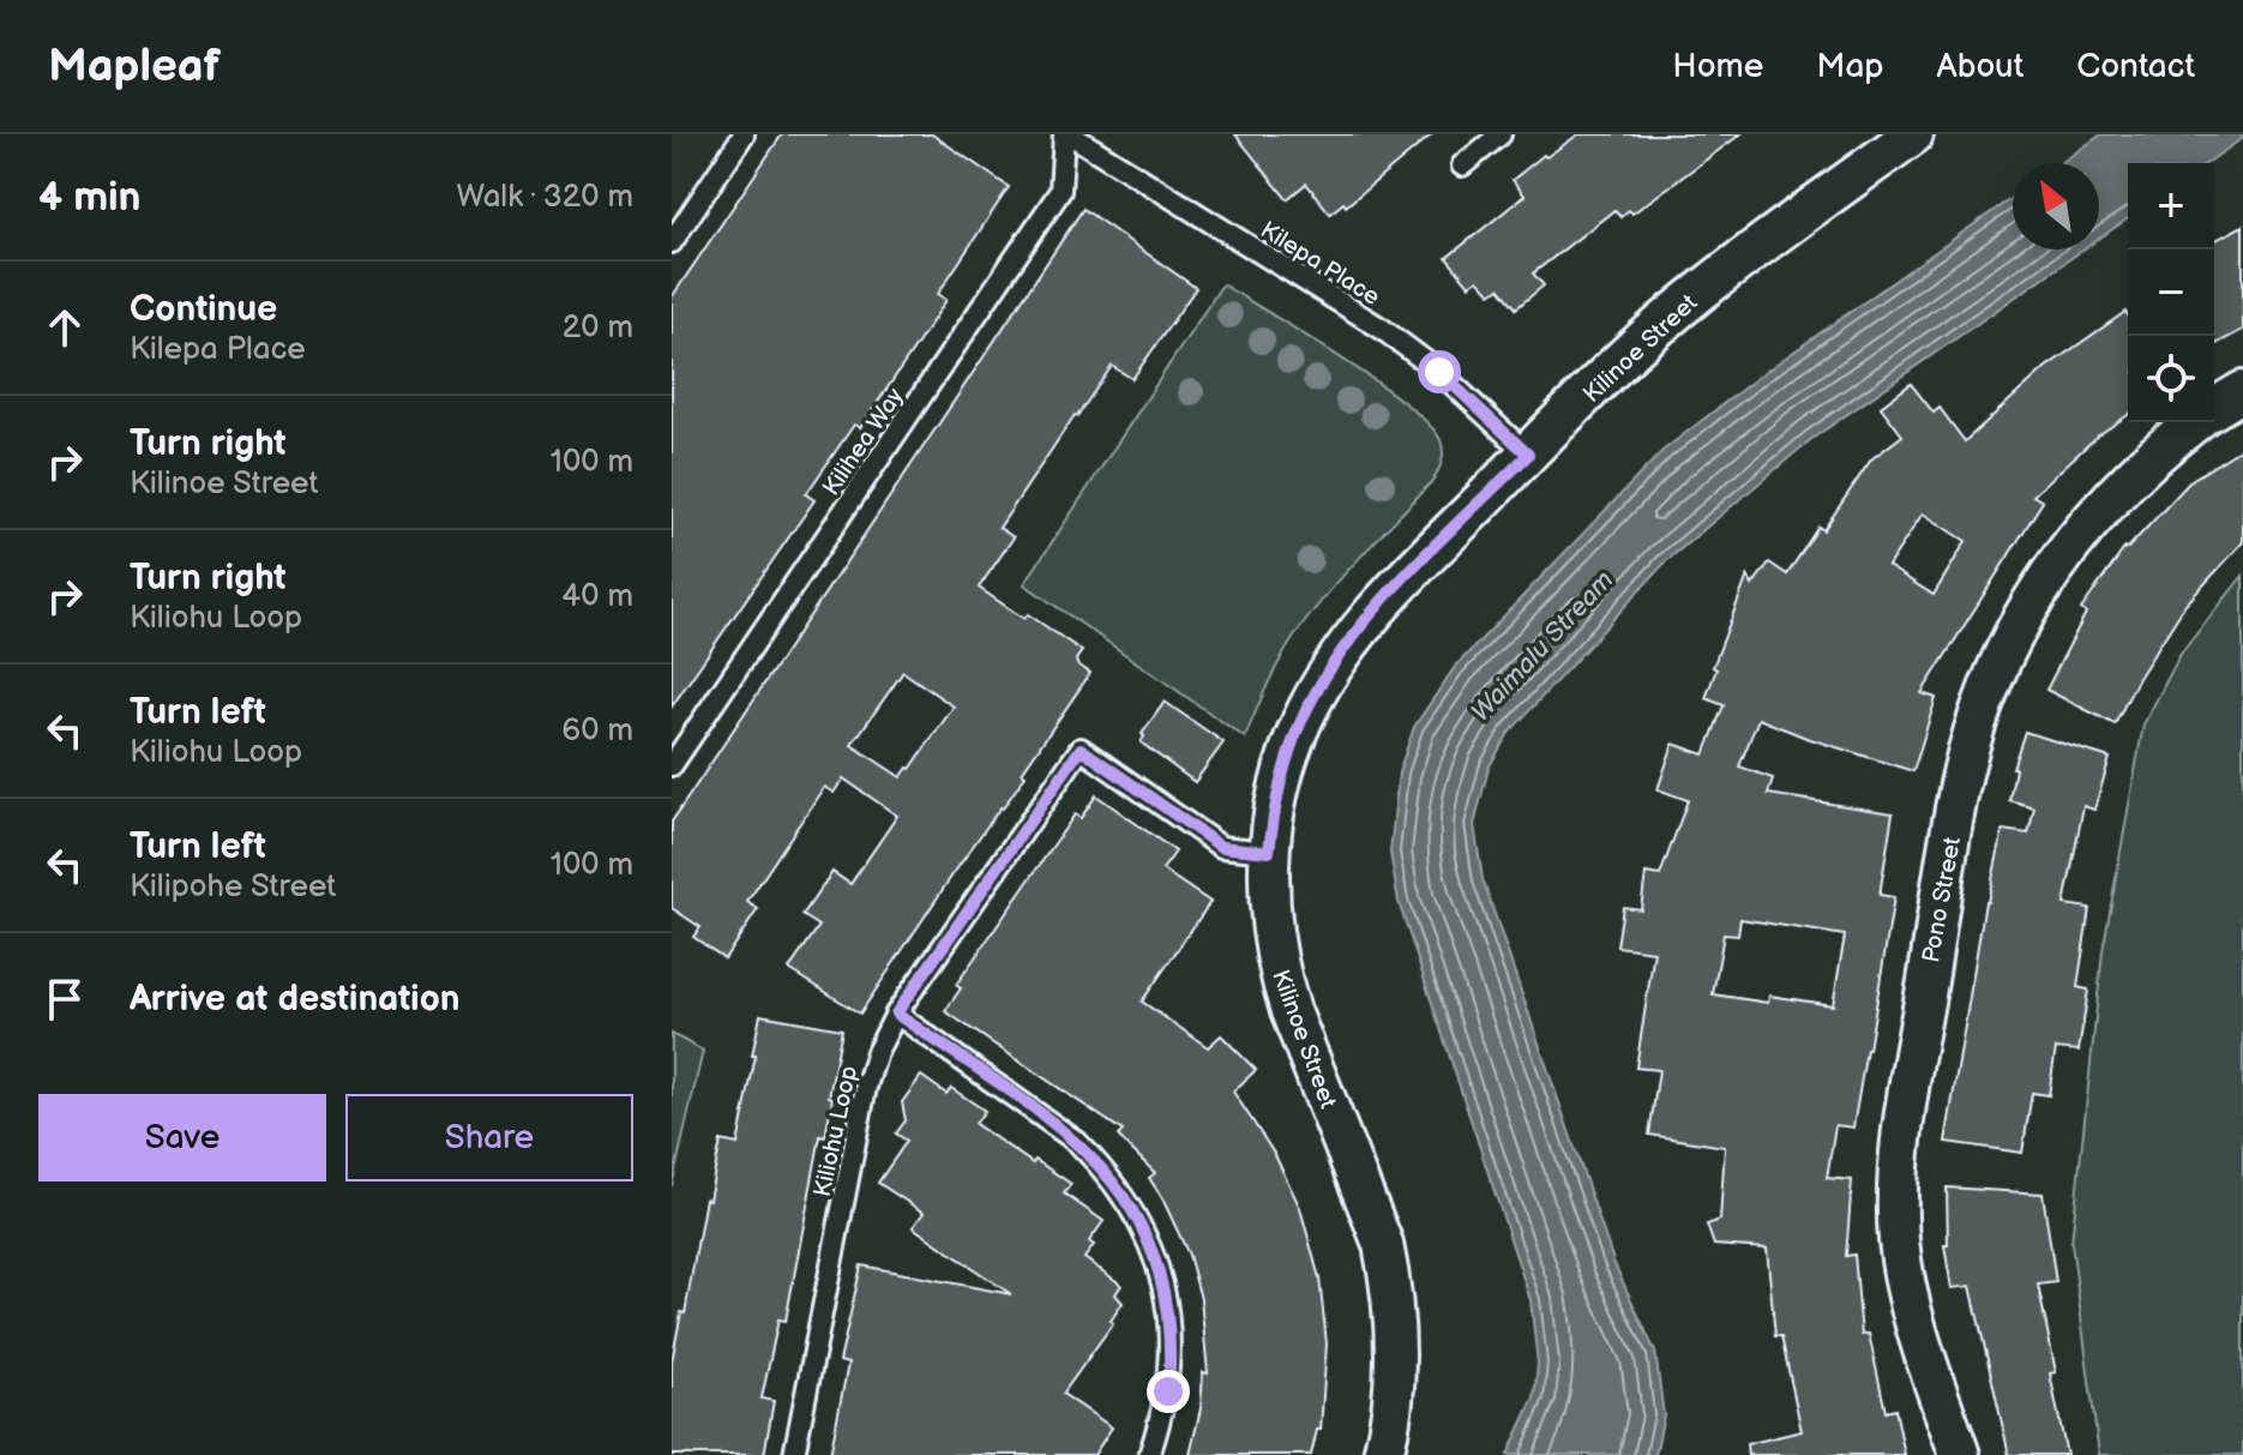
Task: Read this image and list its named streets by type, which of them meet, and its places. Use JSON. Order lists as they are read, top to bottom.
{
  "streets": {
    "street": ["Kilinoe Street", "Pono Street"],
    "lane": ["Kilepa Place", "Kilihea Way", "Kiliohu Loop"]
  },
  "crossings": [
    ["Kilepa Place", "Kilinoe Street"],
    ["Kilepa Place", "Kilihea Way"],
    ["Kilinoe Street", "Kiliohu Loop"]
  ],
  "water": ["Waimalu Stream"],
  "north": "top left",
  "page": {
    "header": "Mapleaf",
    "nav": [
      "Home",
      "Map",
      "About",
      "Contact"
    ],
    "heading": ["4 min", "Walk · 320 m"],
    "map_buttons": ["+", "−"],
    "list": [
      ["Continue", "Kilepa Place", "20 m"],
      ["Turn right", "Kilinoe Street", "100 m"],
      ["Turn right", "Kiliohu Loop", "40 m"],
      ["Turn left", "Kiliohu Loop", "60 m"],
      ["Turn left", "Kilipohe Street", "100 m"],
      "Arrive at destination"
    ],
    "buttons": ["Save", "Share"]
  }
}
